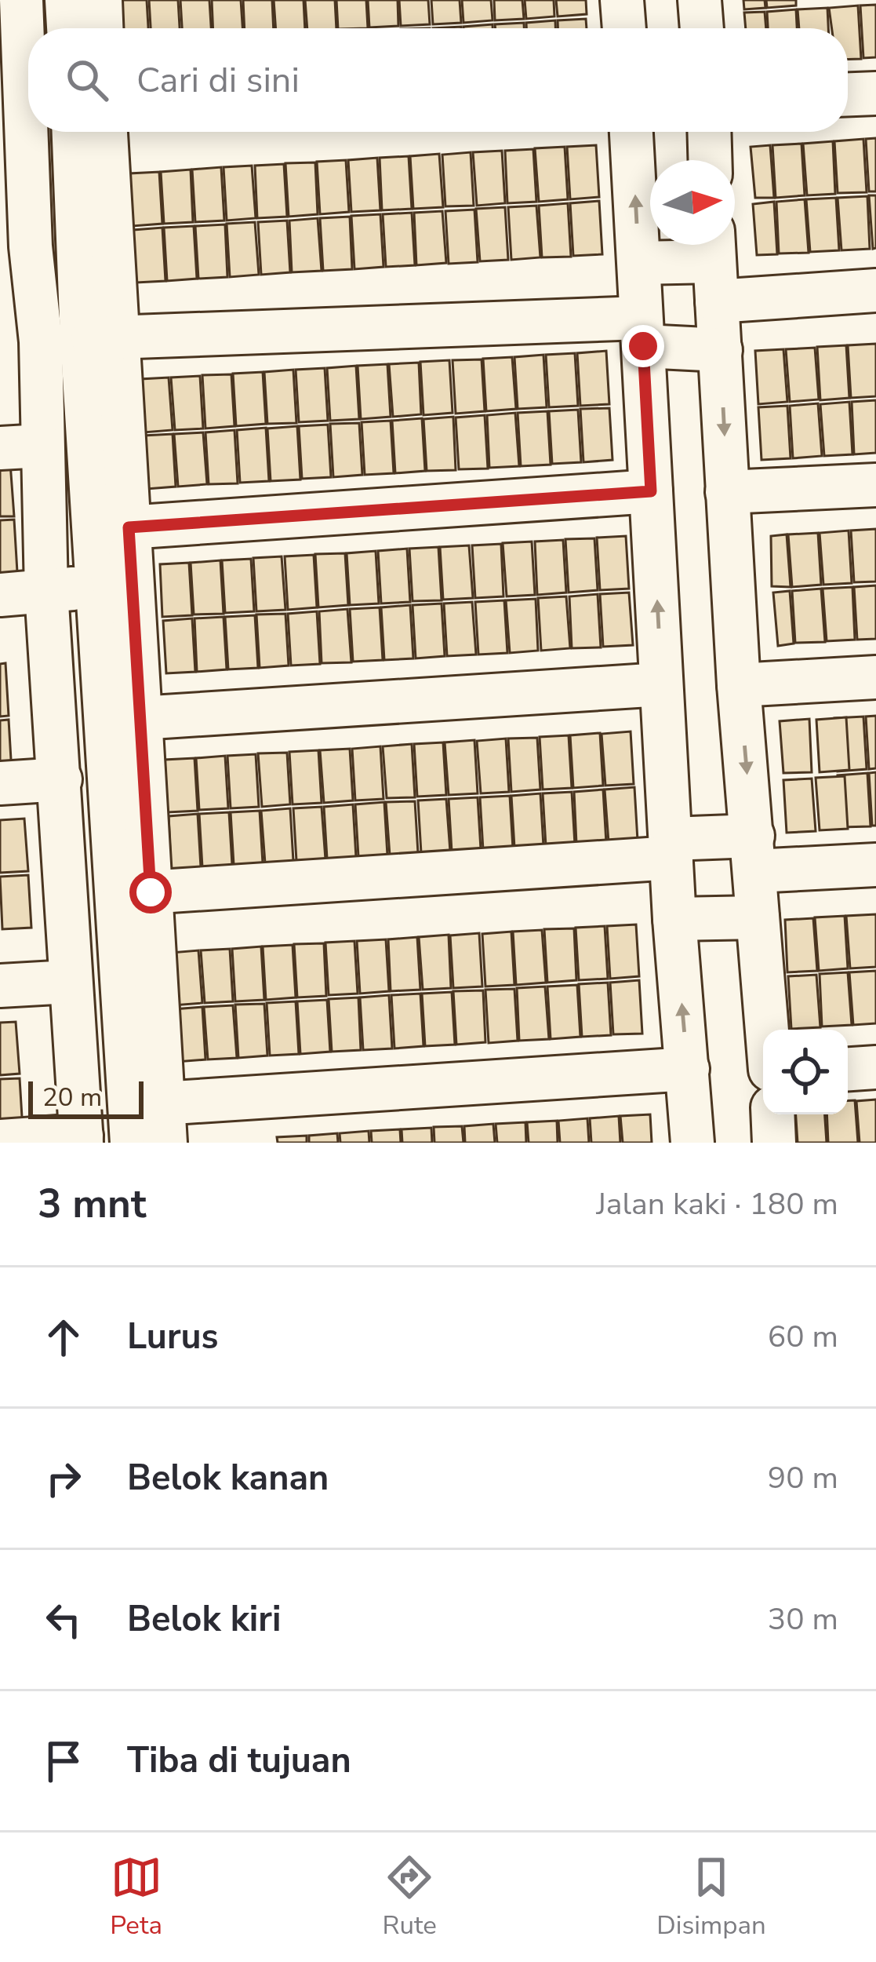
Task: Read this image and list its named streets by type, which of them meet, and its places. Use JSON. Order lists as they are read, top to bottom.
{
  "scale_bar": "20 m",
  "north": "right",
  "page": {
    "search": "Cari di sini",
    "scale": "20 m",
    "heading": ["3 mnt", "Jalan kaki · 180 m"],
    "list": [
      ["Lurus", "60 m"],
      ["Belok kanan", "90 m"],
      ["Belok kiri", "30 m"],
      "Tiba di tujuan"
    ],
    "nav": ["Peta", "Rute", "Disimpan"]
  }
}
